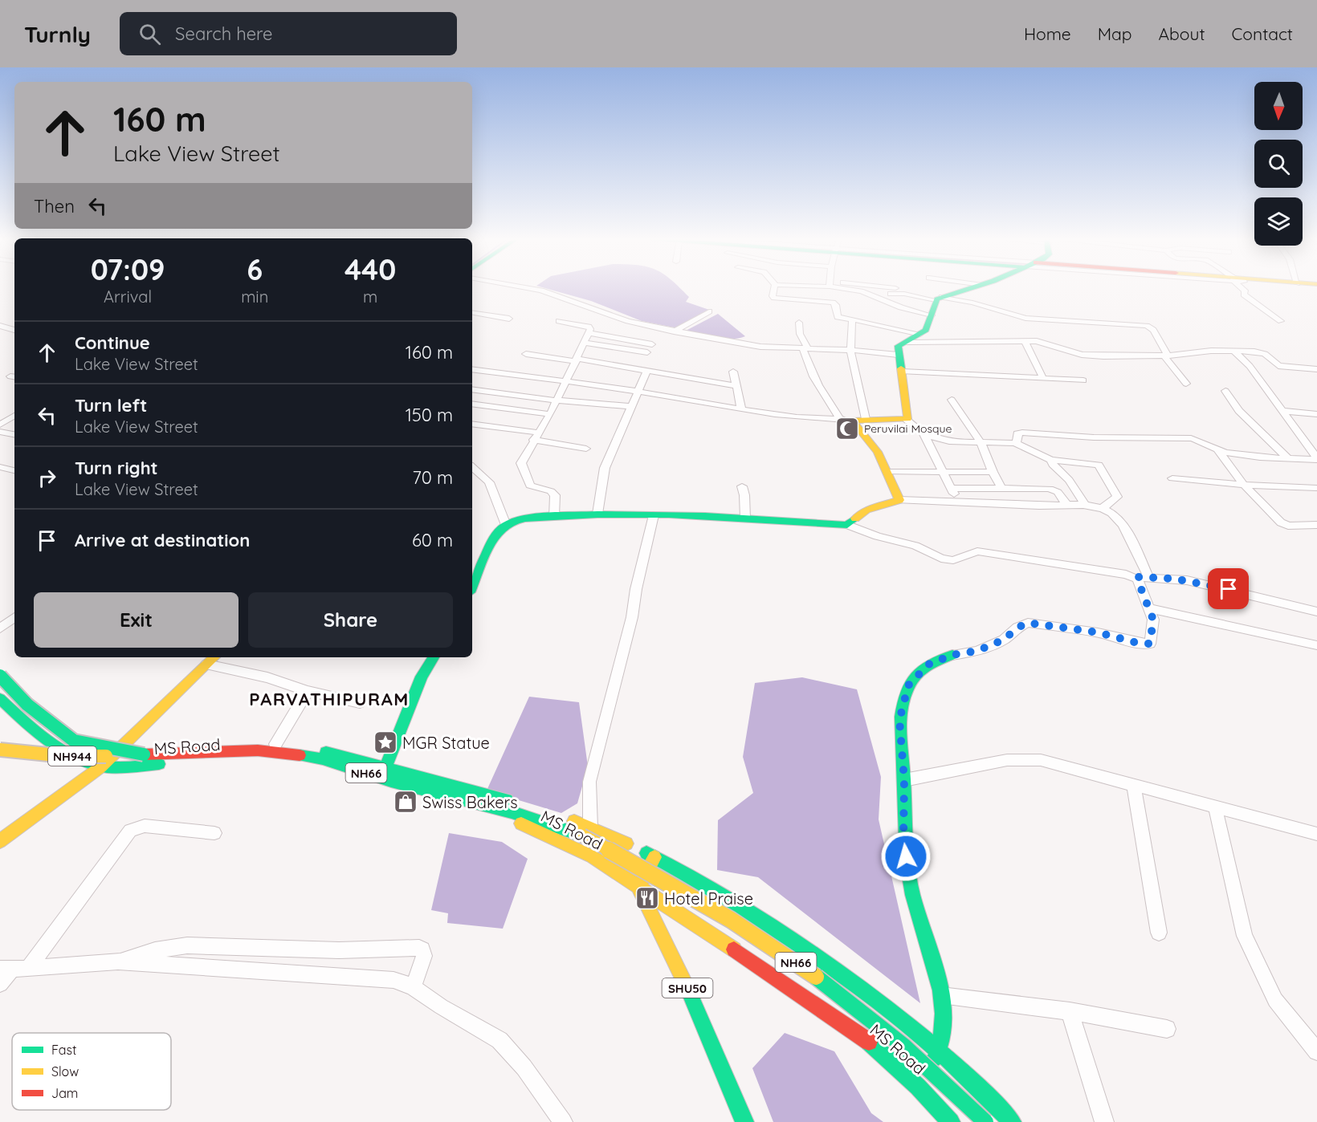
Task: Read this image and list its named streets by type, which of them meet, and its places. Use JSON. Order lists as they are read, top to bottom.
{
  "streets": {
    "main road": [
      "MS Road",
      "NH944",
      "NH66",
      "SHU50"
    ]
  },
  "crossings": [
    ["MS Road", "SHU50"],
    ["NH944", "NH66"]
  ],
  "districts": ["PARVATHIPURAM"],
  "places": {
    "mosque": ["Peruvilai Mosque"],
    "place": ["MGR Statue"],
    "shop": ["Swiss Bakers"],
    "restaurant": ["Hotel Praise"]
  },
  "legend": ["Fast", "Slow", "Jam"],
  "north": "bottom",
  "page": {
    "header": "Turnly",
    "search": "Search here",
    "nav": [
      "Home",
      "Map",
      "About",
      "Contact"
    ],
    "turn": ["160 m", "Lake View Street"],
    "then": "Then",
    "eta": [
      "07:09",
      "Arrival",
      "6",
      "min",
      "440",
      "m"
    ],
    "list": [
      {
        "name": "Continue",
        "note": "Lake View Street",
        "value": "160 m"
      },
      {
        "name": "Turn left",
        "note": "Lake View Street",
        "value": "150 m"
      },
      {
        "name": "Turn right",
        "note": "Lake View Street",
        "value": "70 m"
      },
      {
        "name": "Arrive at destination",
        "value": "60 m"
      }
    ],
    "buttons": ["Exit", "Share"]
  }
}
